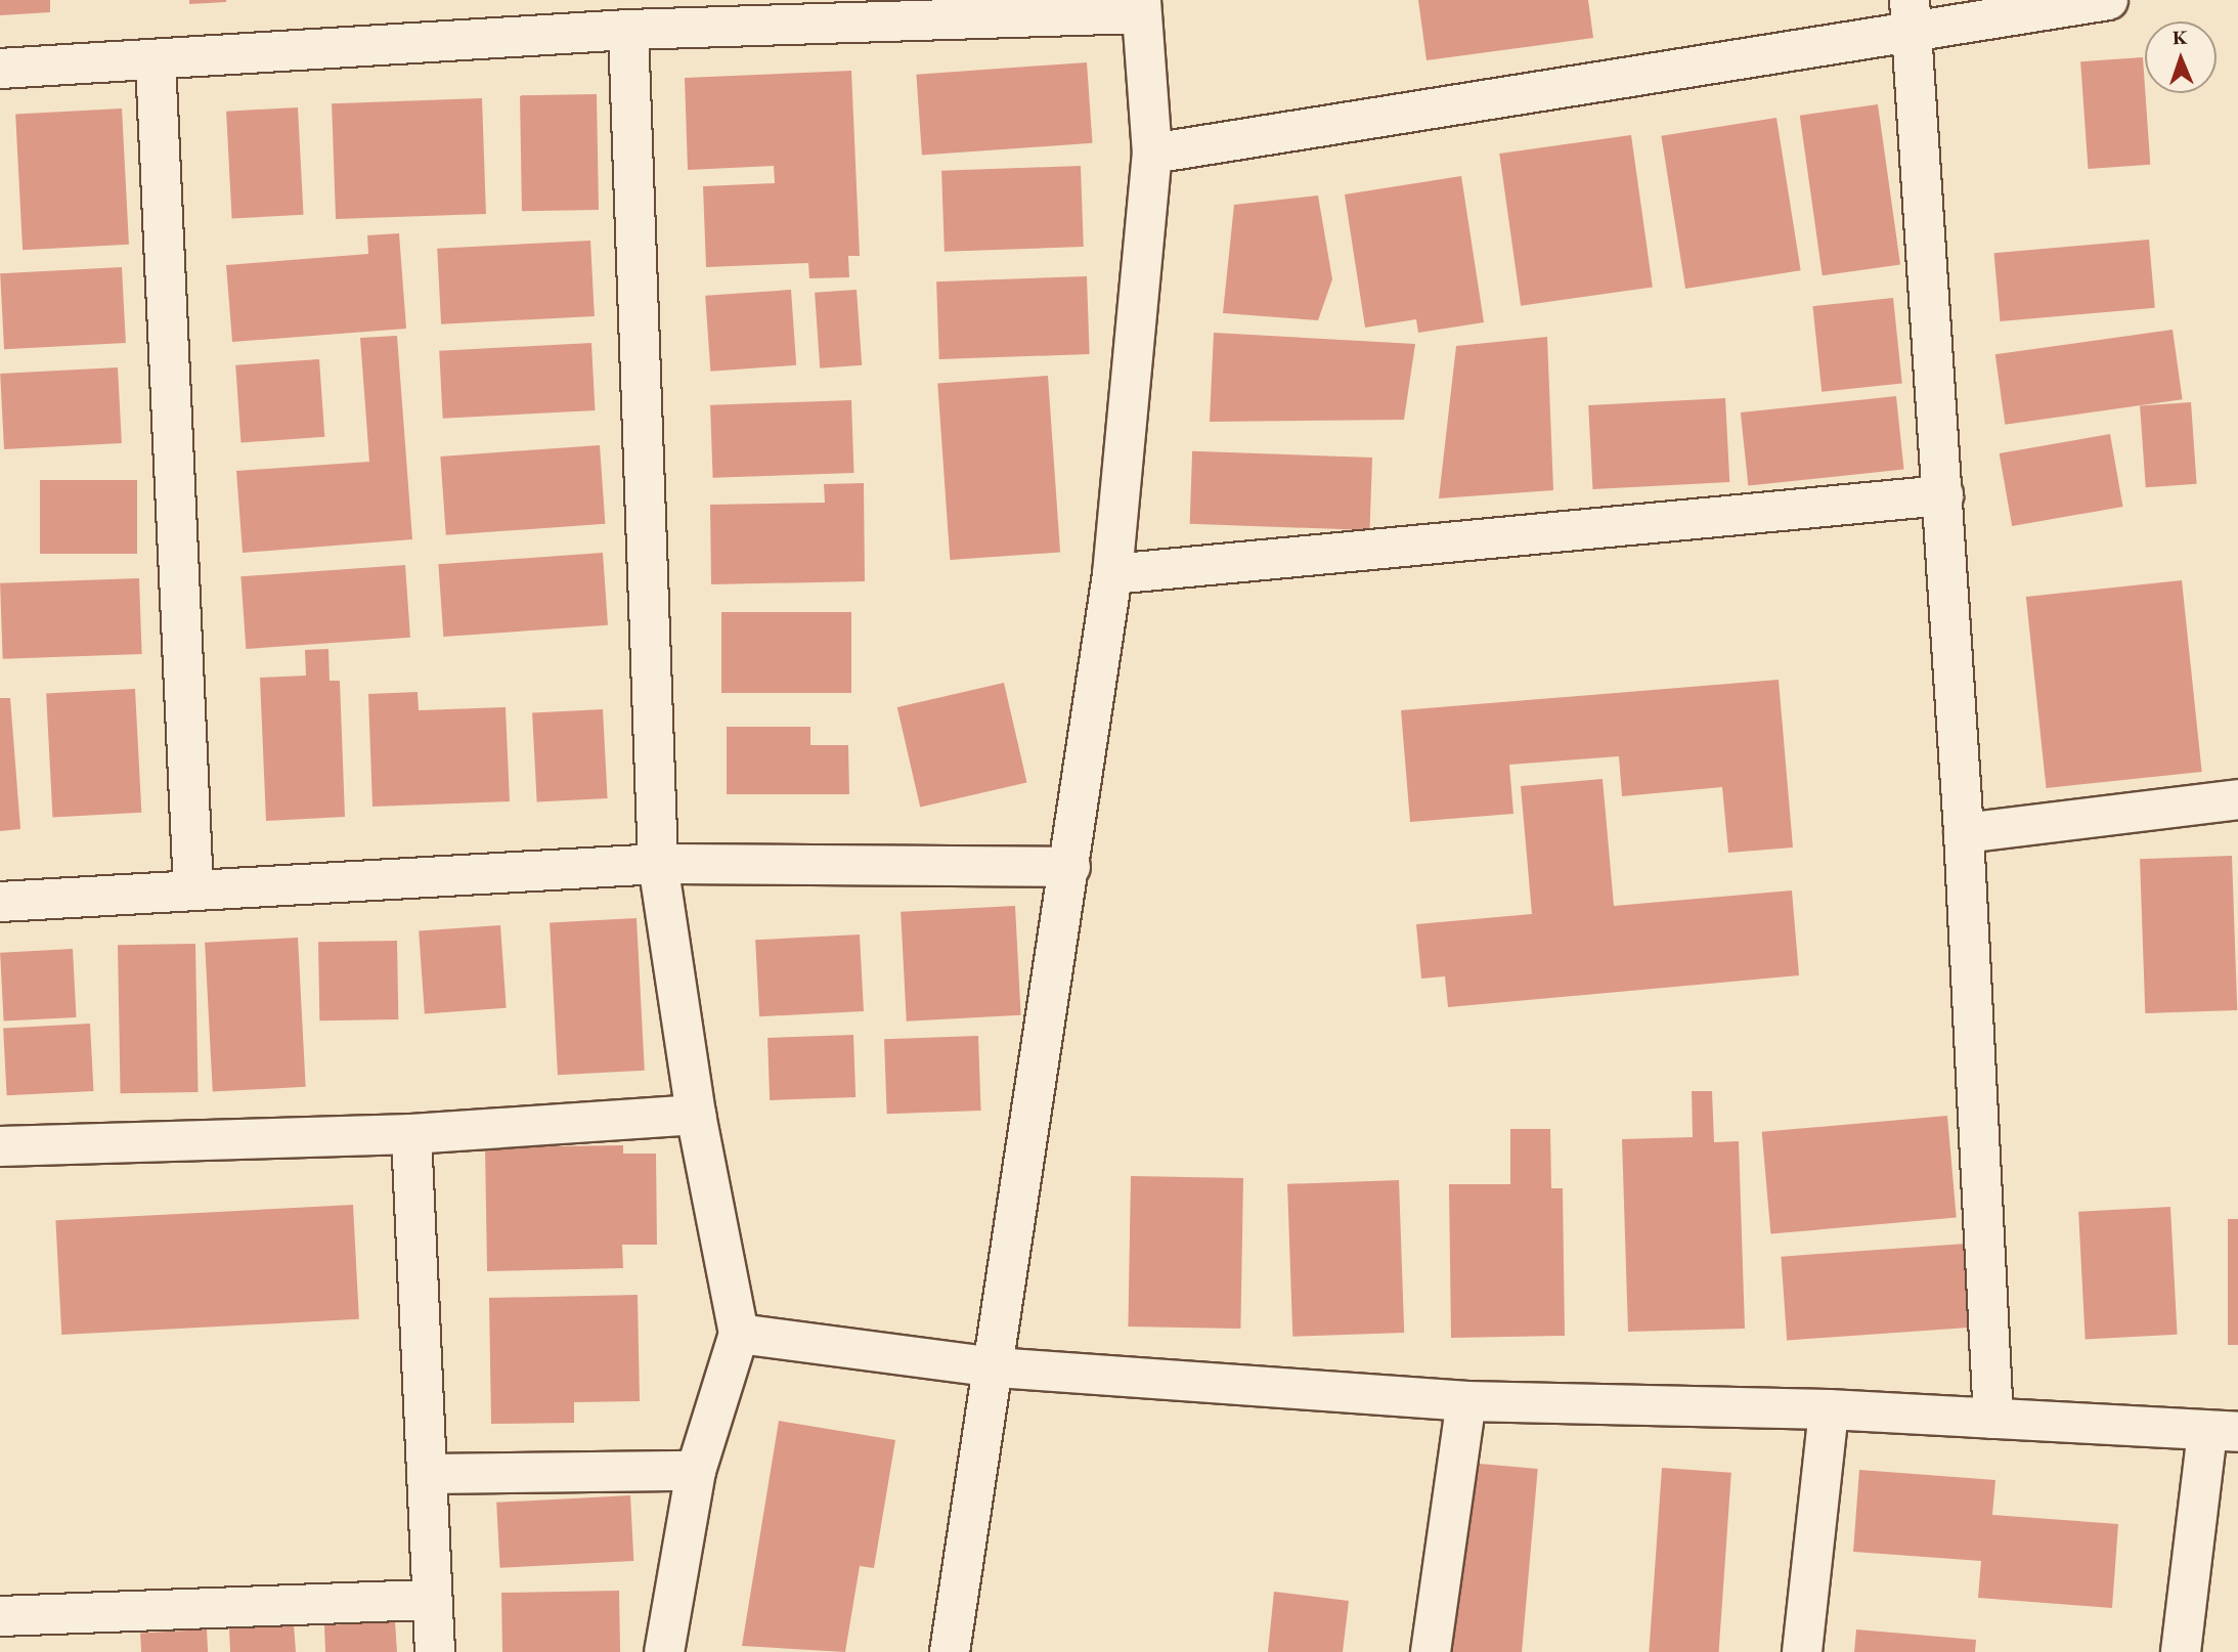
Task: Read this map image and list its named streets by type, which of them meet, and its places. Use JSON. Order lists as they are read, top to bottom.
{
  "north": "top"
}
